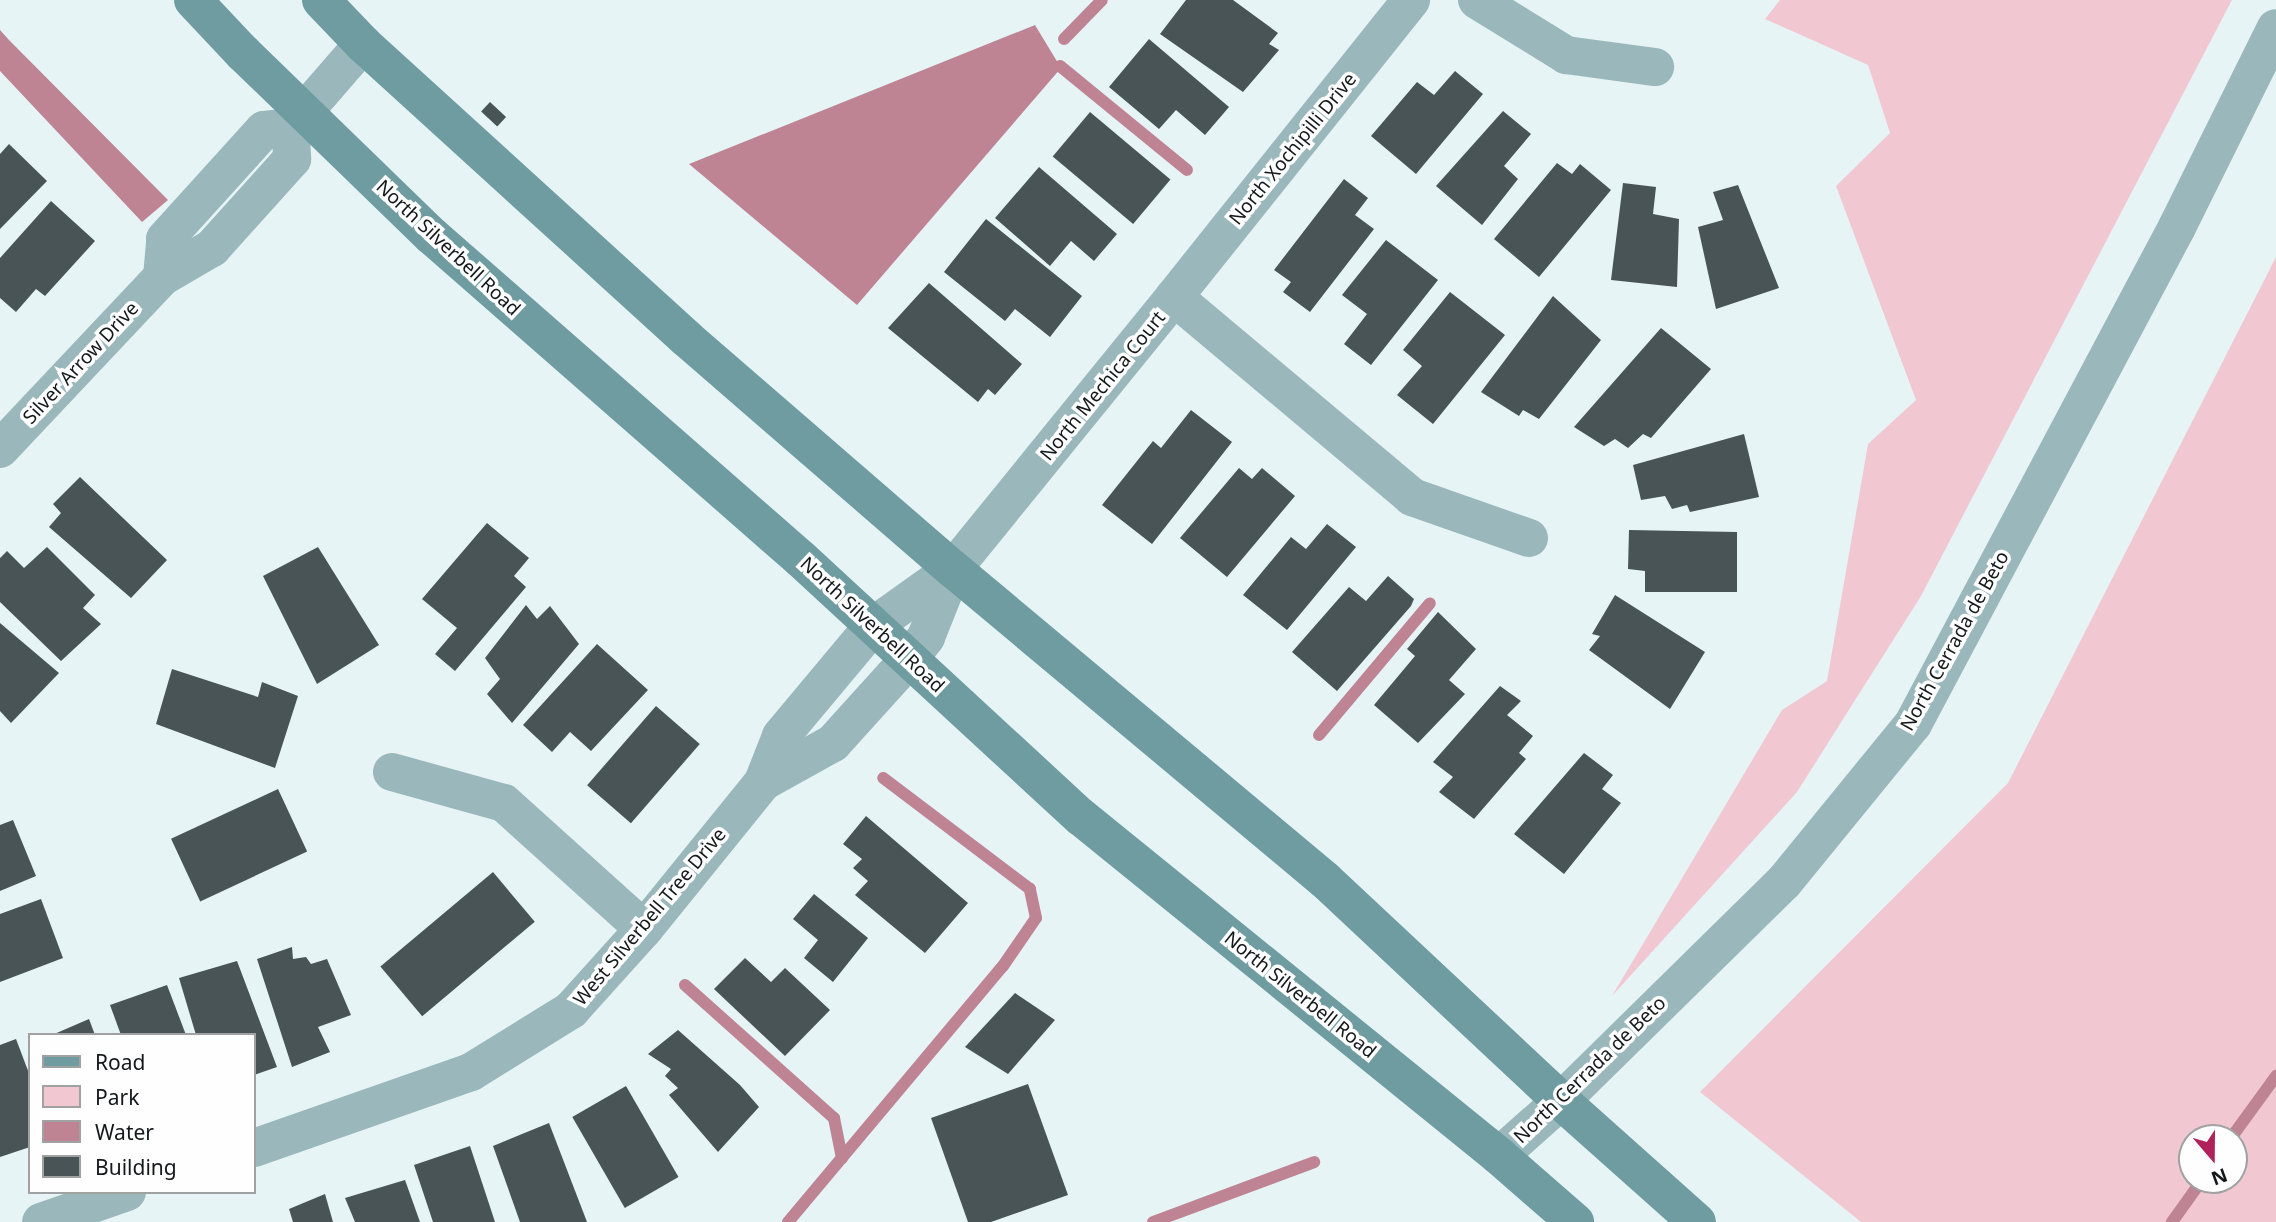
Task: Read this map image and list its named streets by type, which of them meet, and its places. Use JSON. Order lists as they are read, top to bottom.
{
  "streets": {
    "main road": ["North Silverbell Road"],
    "street": [
      "North Xochipilli Drive",
      "Silver Arrow Drive",
      "North Mechica Court",
      "North Cerrada de Beto",
      "West Silverbell Tree Drive"
    ]
  },
  "crossings": [
    ["North Xochipilli Drive", "North Mechica Court"],
    ["North Silverbell Road", "Silver Arrow Drive"],
    ["North Silverbell Road", "North Mechica Court"],
    ["North Silverbell Road", "North Cerrada de Beto"],
    ["North Silverbell Road", "West Silverbell Tree Drive"],
    ["North Mechica Court", "West Silverbell Tree Drive"]
  ],
  "legend": [
    "Road",
    "Park",
    "Water",
    "Building"
  ],
  "north": "bottom"
}
